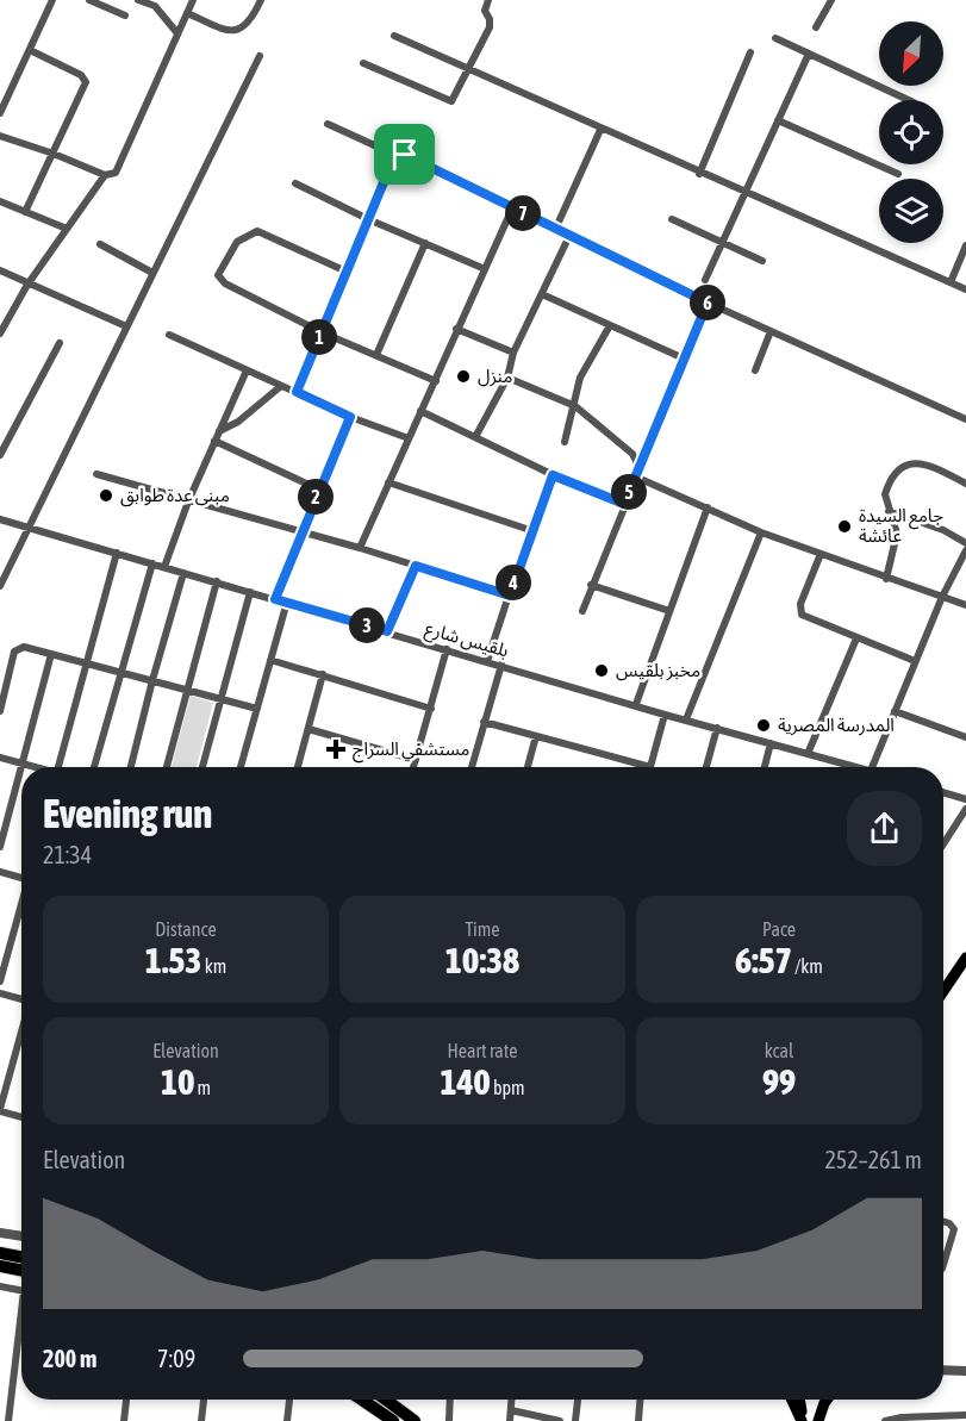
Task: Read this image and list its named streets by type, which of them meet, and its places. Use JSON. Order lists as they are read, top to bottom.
{
  "streets": {
    "street": ["بلقيس شارع"]
  },
  "places": {
    "other": [
      "منزل",
      "مبنى عدة طوابق",
      "جامع السيدة عائشة",
      "مخبز بلقيس",
      "المدرسة المصرية"
    ],
    "health": ["مستشفي السراج"]
  },
  "north": "bottom left",
  "page": {
    "pins": [
      "7",
      "6",
      "1",
      "5",
      "2",
      "4",
      "3"
    ],
    "heading": ["Evening run", "21:34"],
    "stats": [
      ["Distance", "1.53 km"],
      ["Time", "10:38"],
      ["Pace", "6:57 /km"],
      ["Elevation", "10 m"],
      ["Heart rate", "140 bpm"],
      ["kcal", "99"]
    ],
    "chart": ["Elevation", "252–261 m"],
    "list": [
      {
        "name": "200 m",
        "note": "7:09"
      }
    ]
  }
}
